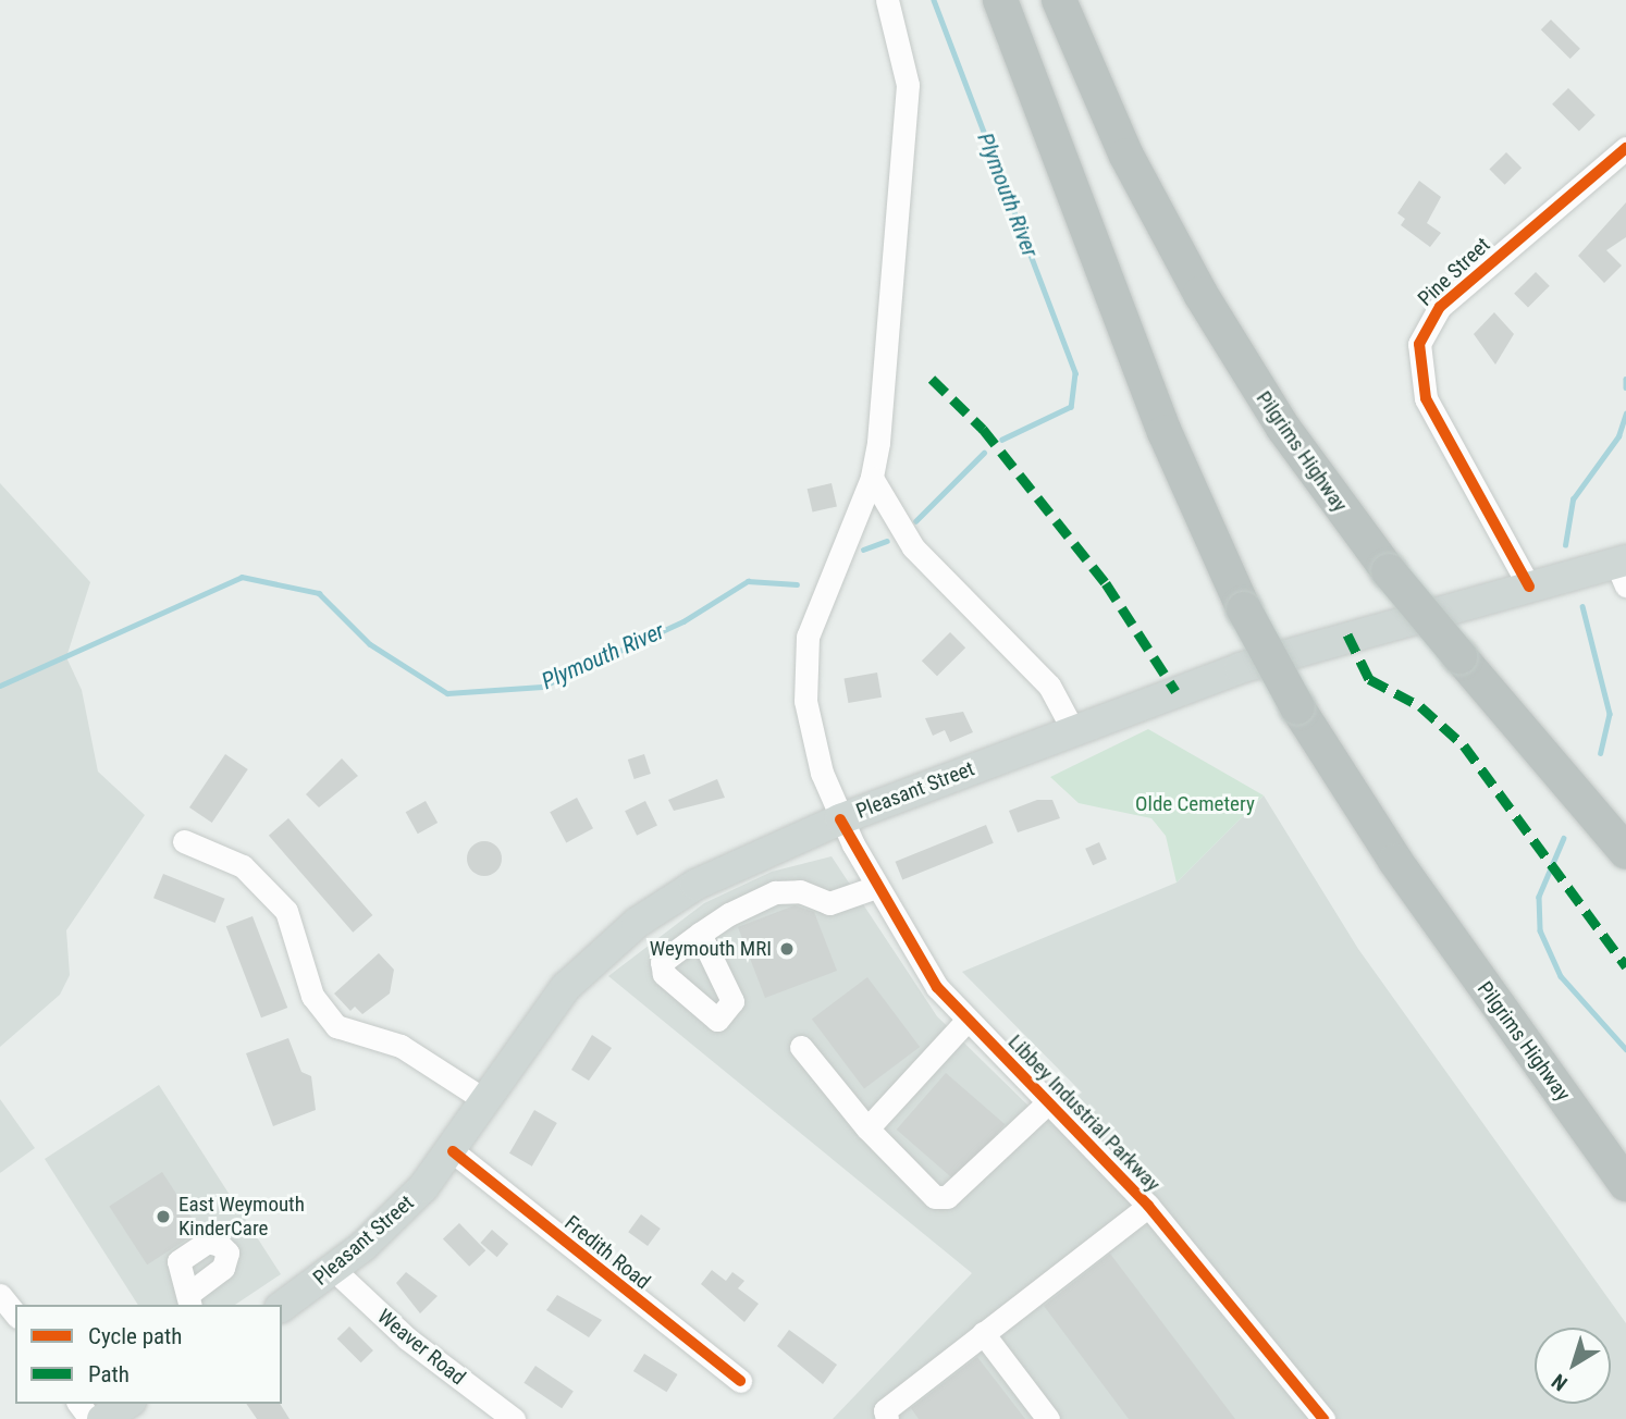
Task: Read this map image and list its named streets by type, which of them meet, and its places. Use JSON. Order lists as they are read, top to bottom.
{
  "streets": {
    "highway": ["Pilgrims Highway"],
    "main road": ["Pleasant Street"],
    "street": [
      "Pine Street",
      "Libbey Industrial Parkway",
      "Fredith Road",
      "Weaver Road"
    ]
  },
  "crossings": [
    ["Pine Street", "Pleasant Street"],
    ["Pleasant Street", "Libbey Industrial Parkway"],
    ["Pleasant Street", "Fredith Road"],
    ["Pleasant Street", "Weaver Road"]
  ],
  "water": ["Plymouth River"],
  "parks": ["Olde Cemetery"],
  "places": ["Weymouth MRI", "East Weymouth KinderCare"],
  "legend": ["Cycle path", "Path"],
  "north": "bottom left"
}
